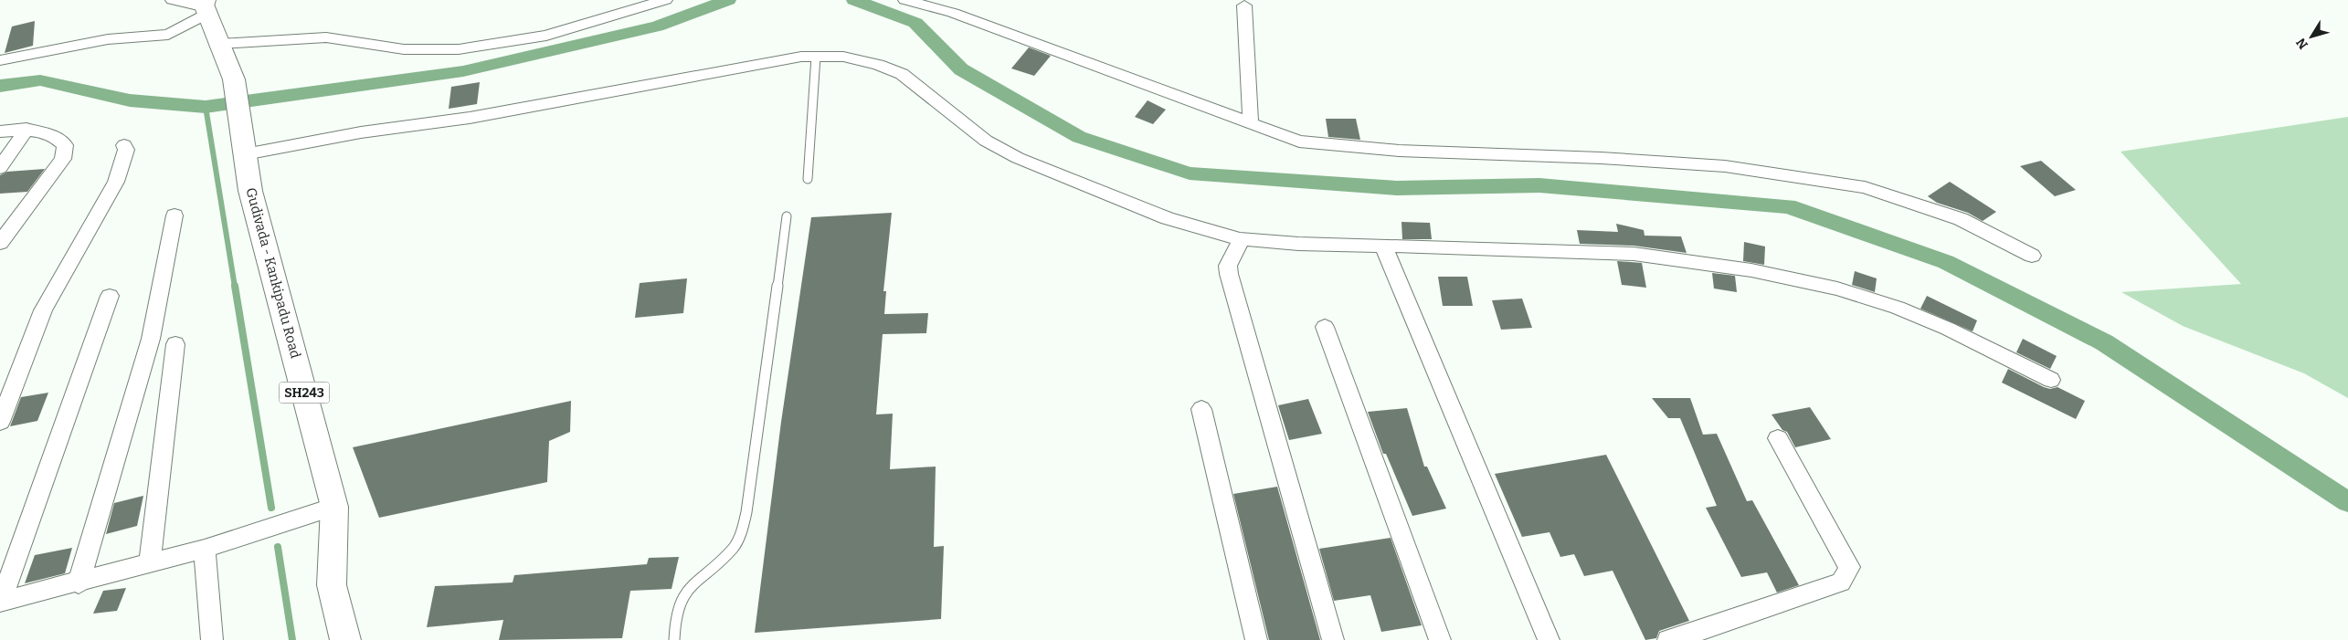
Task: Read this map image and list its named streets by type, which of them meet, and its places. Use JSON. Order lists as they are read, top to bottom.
{
  "streets": {
    "main road": ["Gudivada - Kankipadu Road", "SH243"]
  },
  "crossings": [
    ["Gudivada - Kankipadu Road", "SH243"]
  ],
  "north": "bottom left"
}
